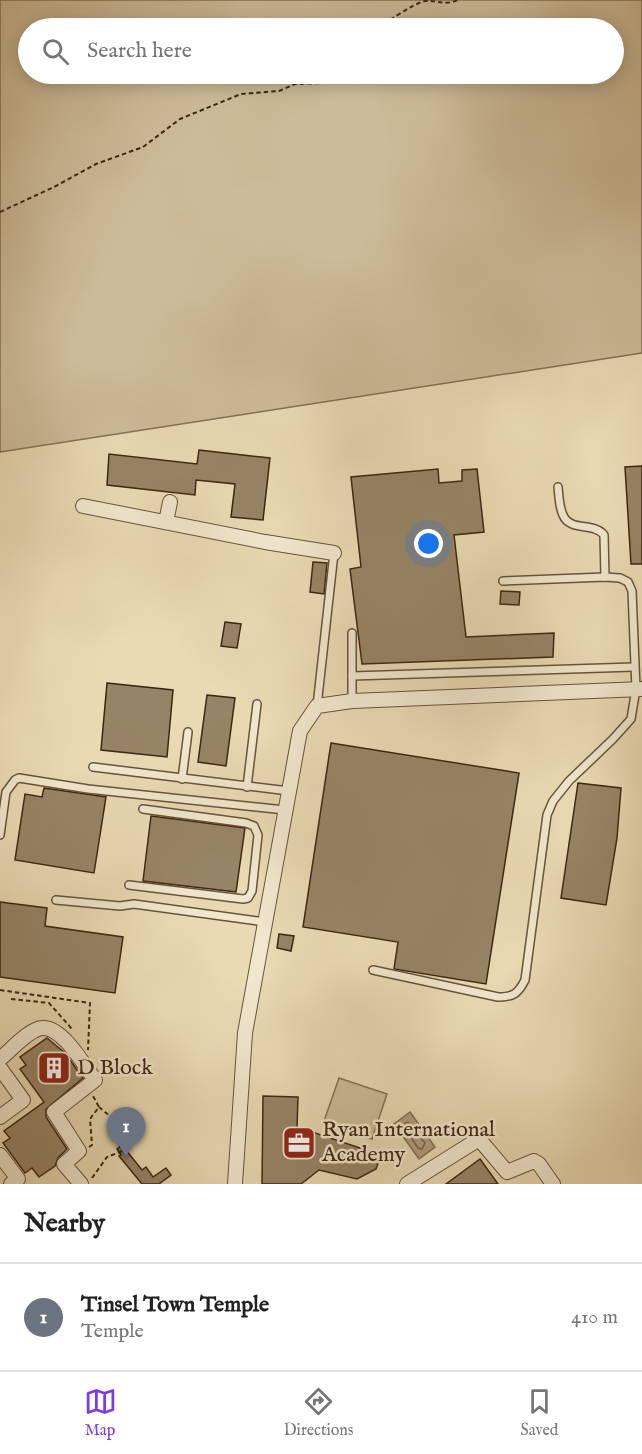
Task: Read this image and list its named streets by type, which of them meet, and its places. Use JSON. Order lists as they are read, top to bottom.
{
  "places": {
    "building": ["D Block"],
    "office": ["Ryan International Academy"]
  },
  "page": {
    "search": "Search here",
    "pins": "1",
    "heading": "Nearby",
    "list": [
      {
        "mark": "1",
        "name": "Tinsel Town Temple",
        "note": "Temple",
        "value": "410 m"
      }
    ],
    "nav": ["Map", "Directions", "Saved"]
  }
}
